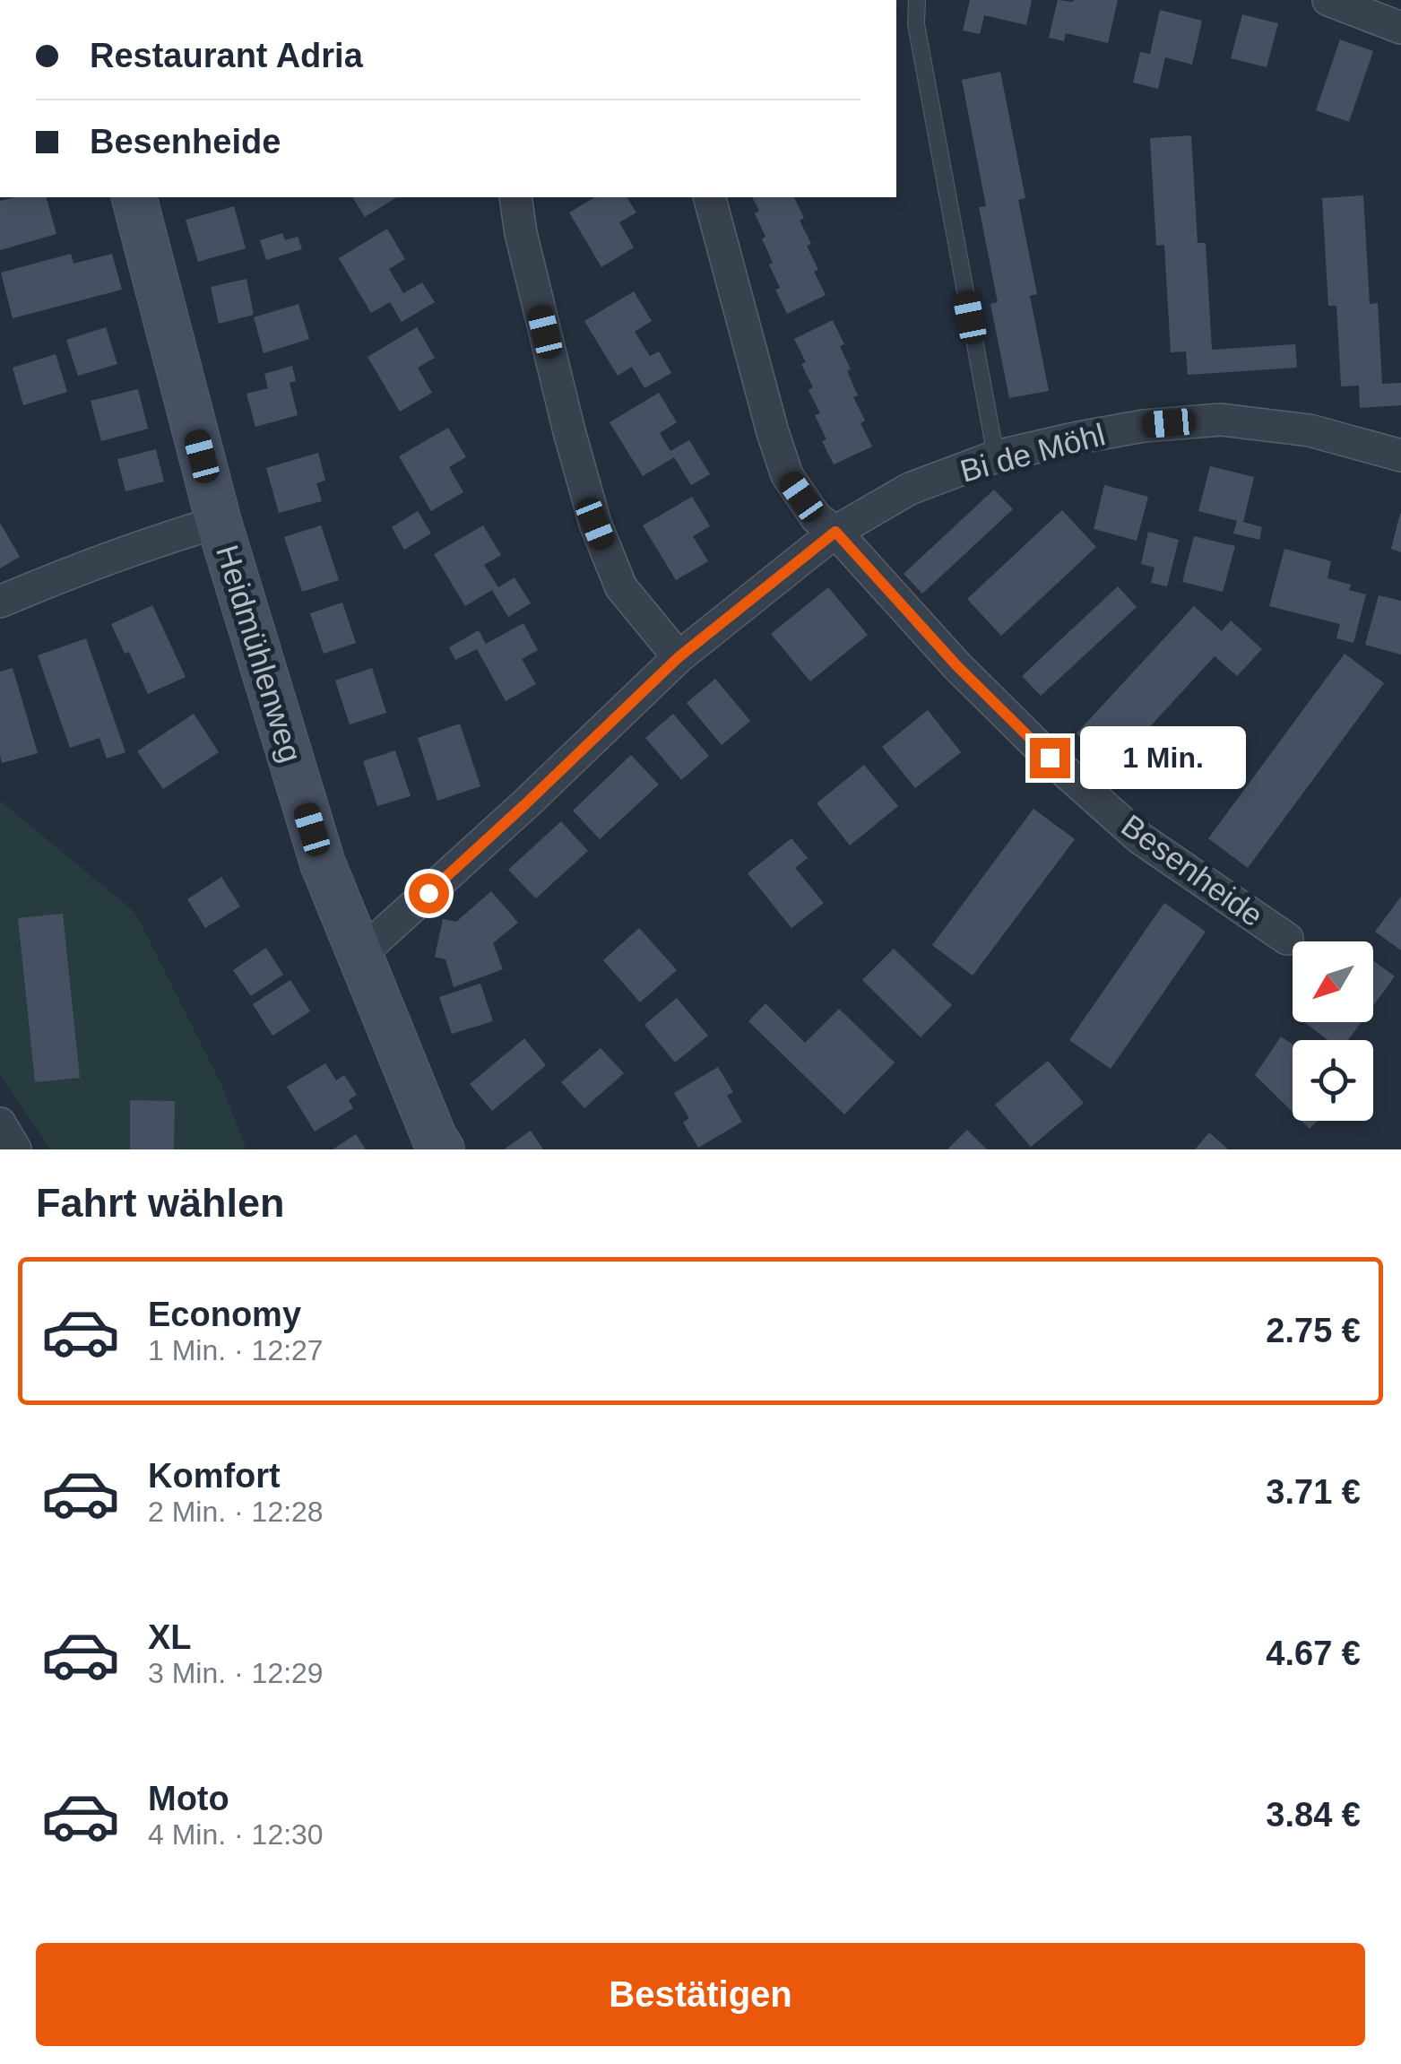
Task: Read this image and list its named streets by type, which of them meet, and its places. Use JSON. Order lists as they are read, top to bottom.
{
  "streets": {
    "street": ["Bi de Möhl", "Heidmühlenweg", "Besenheide"]
  },
  "crossings": [
    ["Bi de Möhl", "Heidmühlenweg"],
    ["Bi de Möhl", "Besenheide"]
  ],
  "north": "bottom left",
  "page": {
    "banner": ["Restaurant Adria", "Besenheide"],
    "bubble": "1 Min.",
    "heading": "Fahrt wählen",
    "list": [
      {
        "name": "Economy",
        "note": "1 Min. · 12:27",
        "value": "2.75 €"
      },
      {
        "name": "Komfort",
        "note": "2 Min. · 12:28",
        "value": "3.71 €"
      },
      {
        "name": "XL",
        "note": "3 Min. · 12:29",
        "value": "4.67 €"
      },
      {
        "name": "Moto",
        "note": "4 Min. · 12:30",
        "value": "3.84 €"
      }
    ],
    "buttons": "Bestätigen"
  }
}
